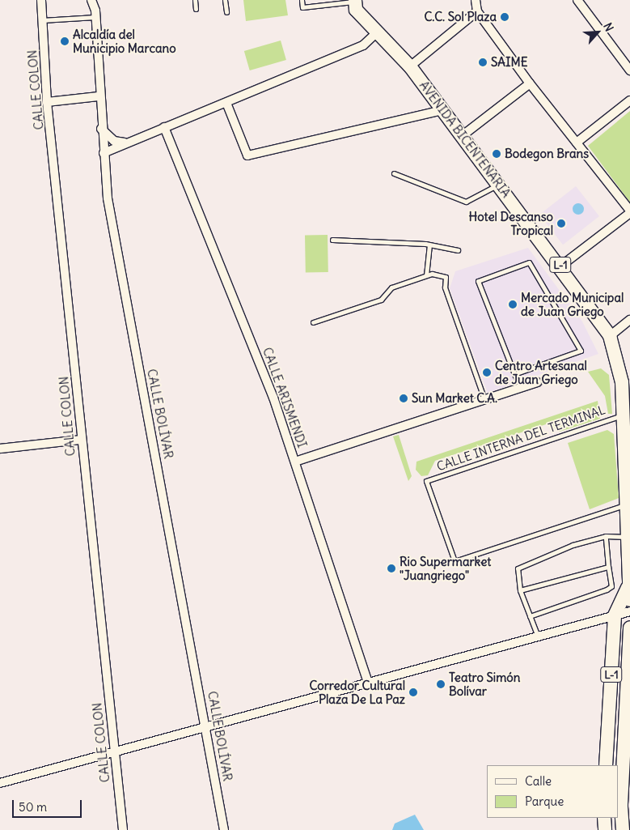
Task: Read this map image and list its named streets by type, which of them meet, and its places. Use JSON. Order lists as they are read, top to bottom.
{
  "streets": {
    "main road": ["AVENIDA BICENTENARIA", "L-1"],
    "street": ["CALLE COLON", "CALLE ARISMENDI", "CALLE BOLÍVAR"],
    "lane": ["CALLE INTERNA DEL TERMINAL"]
  },
  "crossings": [
    ["AVENIDA BICENTENARIA", "CALLE INTERNA DEL TERMINAL"]
  ],
  "places": [
    "C.C. Sol Plaza",
    "Alcaldía del Municipio Marcano",
    "SAIME",
    "Bodegon Brans",
    "Hotel Descanso Tropical",
    "Mercado Municipal de Juan Griego",
    "Centro Artesanal de Juan Griego",
    "Sun Market C.A.",
    "Rio Supermarket \"Juangriego\"",
    "Teatro Simón Bolívar",
    "Corredor Cultural Plaza De La Paz"
  ],
  "legend": ["Calle", "Parque"],
  "scale_bar": "50 m",
  "north": "top right"
}
